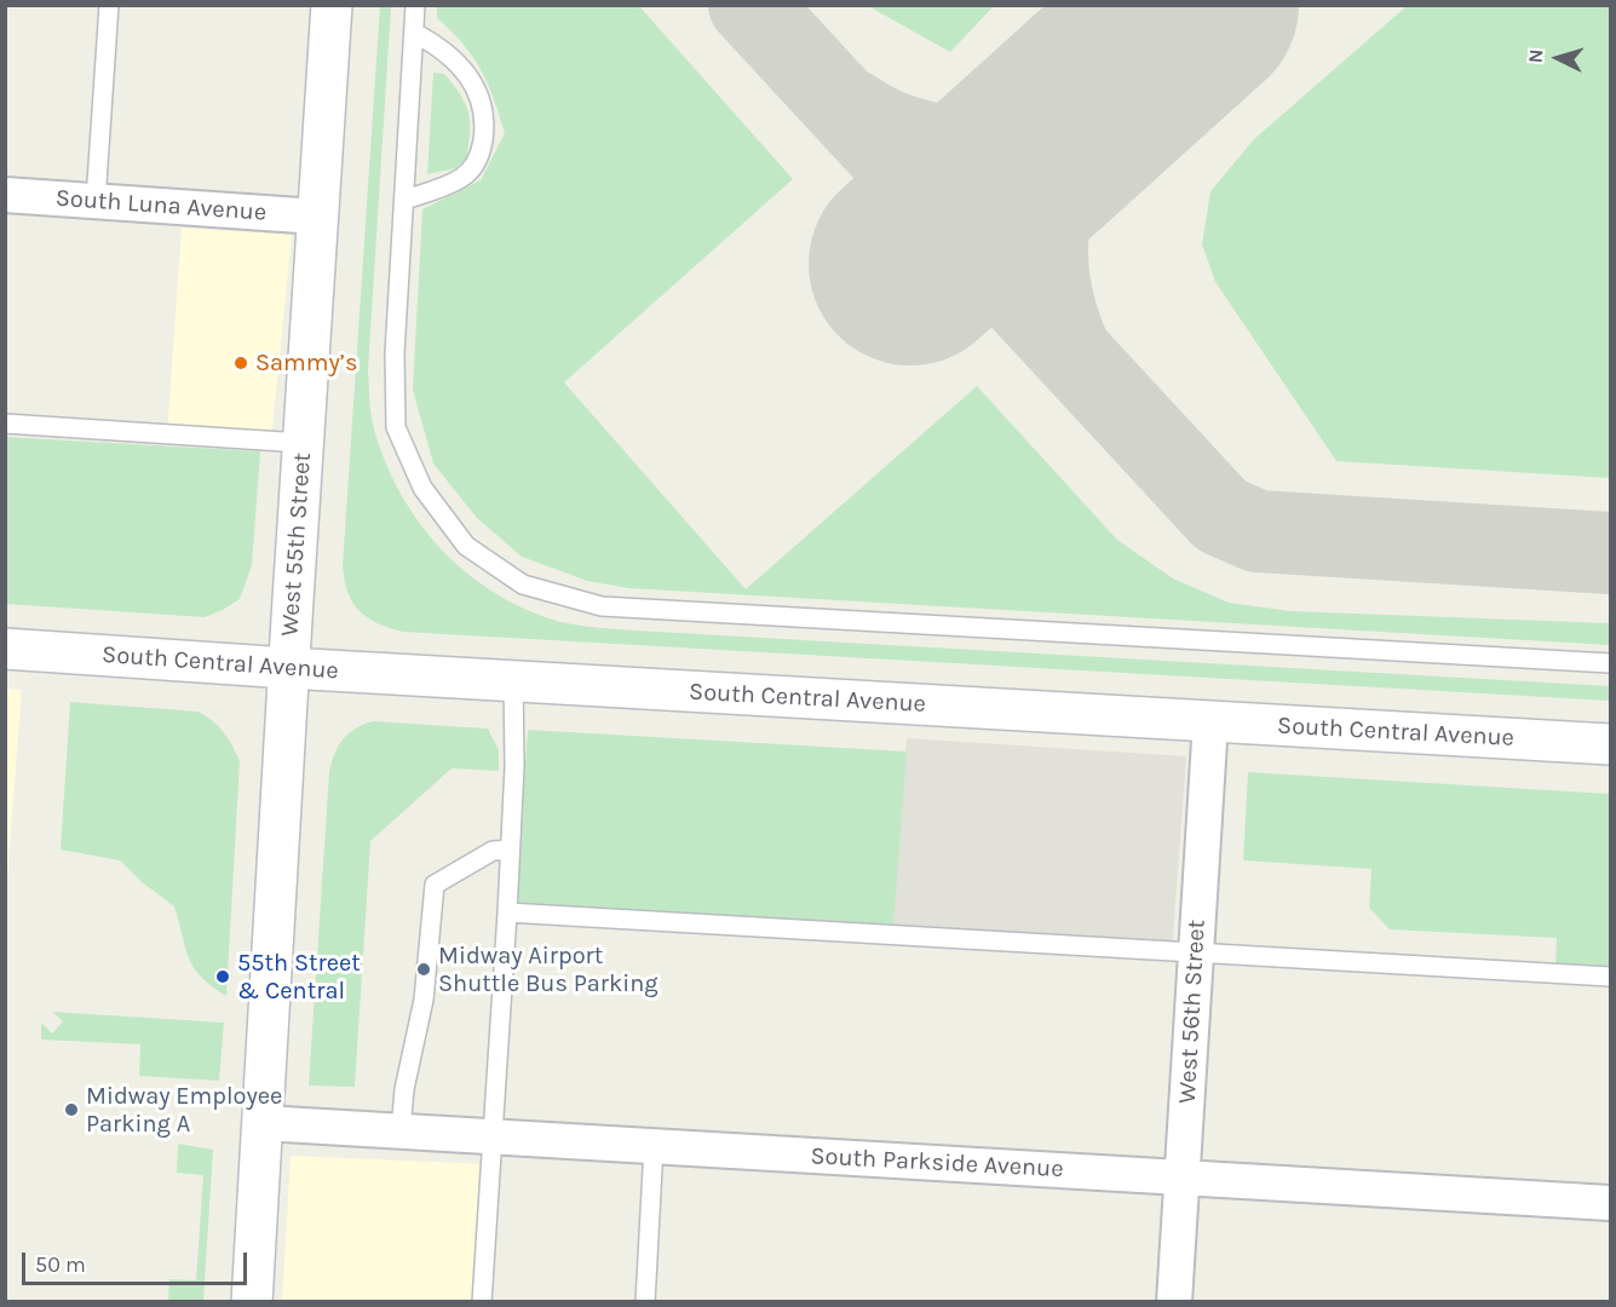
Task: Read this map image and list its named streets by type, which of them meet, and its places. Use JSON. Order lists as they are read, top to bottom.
{
  "streets": {
    "main road": ["West 55th Street", "South Central Avenue"],
    "street": ["South Luna Avenue", "West 56th Street", "South Parkside Avenue"]
  },
  "crossings": [
    ["South Luna Avenue", "West 55th Street"],
    ["West 55th Street", "South Central Avenue"],
    ["West 55th Street", "South Parkside Avenue"],
    ["South Central Avenue", "West 56th Street"],
    ["West 56th Street", "South Parkside Avenue"]
  ],
  "places": [
    "Sammy’s",
    "Midway Airport Shuttle Bus Parking",
    "55th Street & Central",
    "Midway Employee Parking A"
  ],
  "scale_bar": "50 m",
  "north": "left"
}
